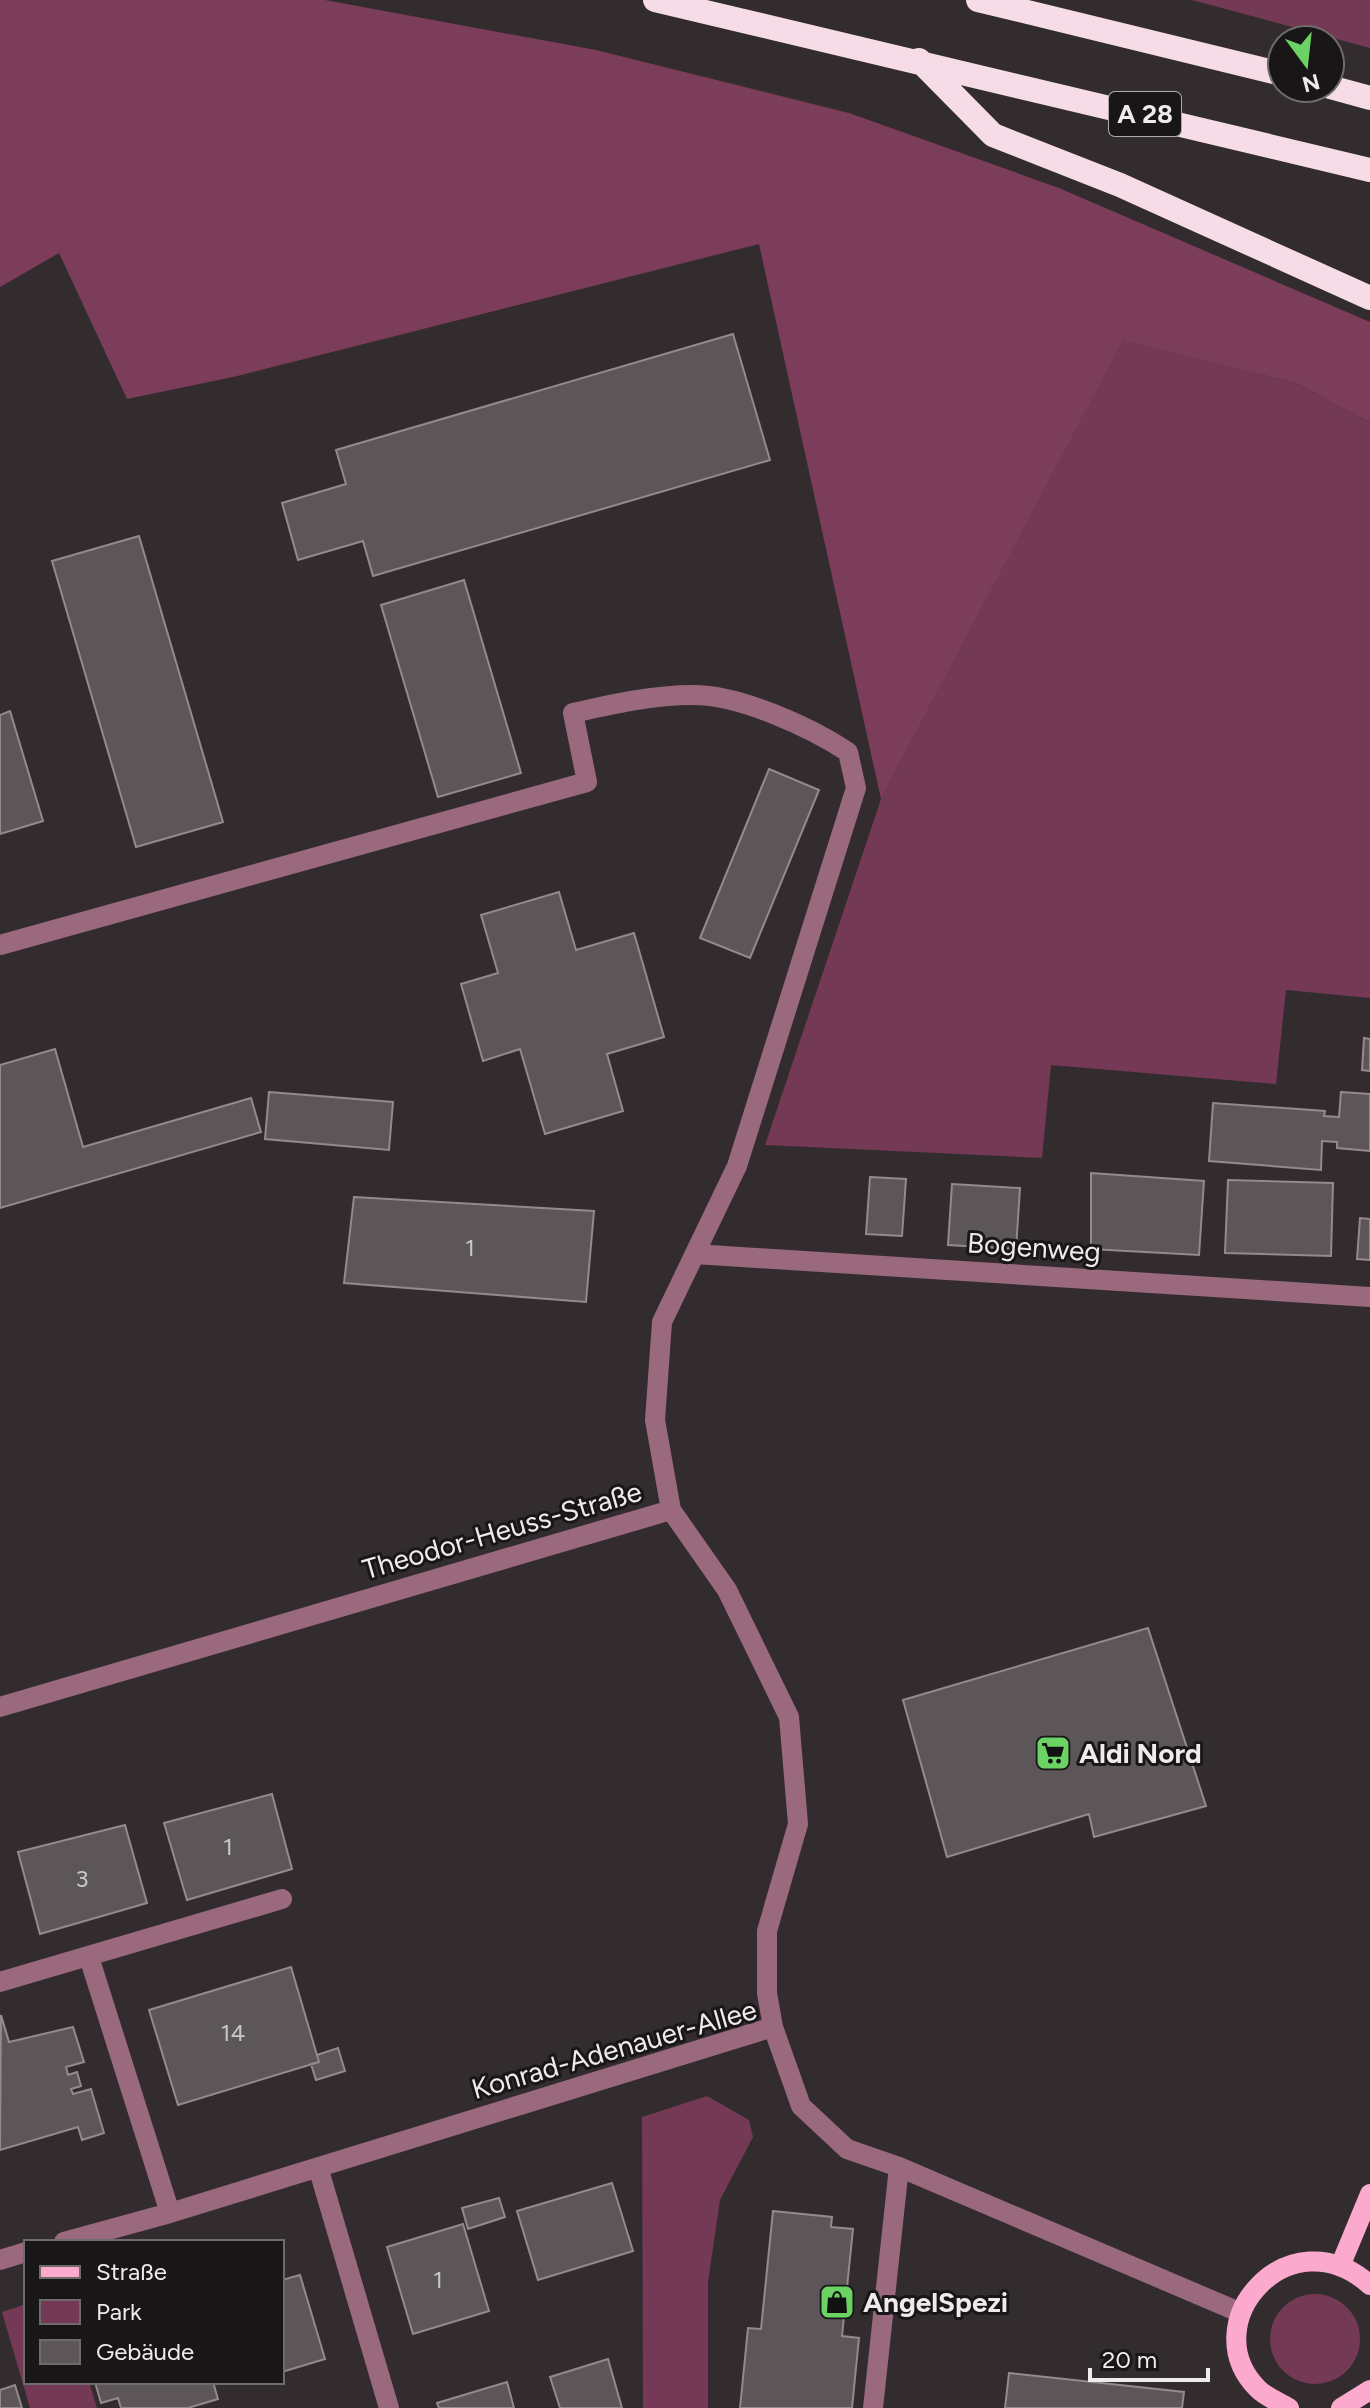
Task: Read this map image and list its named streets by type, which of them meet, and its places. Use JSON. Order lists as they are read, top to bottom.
{
  "streets": {
    "highway": ["A 28"],
    "street": ["Bogenweg", "Theodor-Heuss-Straße", "Konrad-Adenauer-Allee"]
  },
  "crossings": [
    ["Theodor-Heuss-Straße", "Konrad-Adenauer-Allee"]
  ],
  "places": {
    "supermarket": ["Aldi Nord"],
    "shop": ["AngelSpezi"]
  },
  "house_numbers": [
    "1",
    "1",
    "3",
    "14",
    "1"
  ],
  "legend": ["Straße", "Park", "Gebäude"],
  "scale_bar": "20 m",
  "north": "bottom"
}
